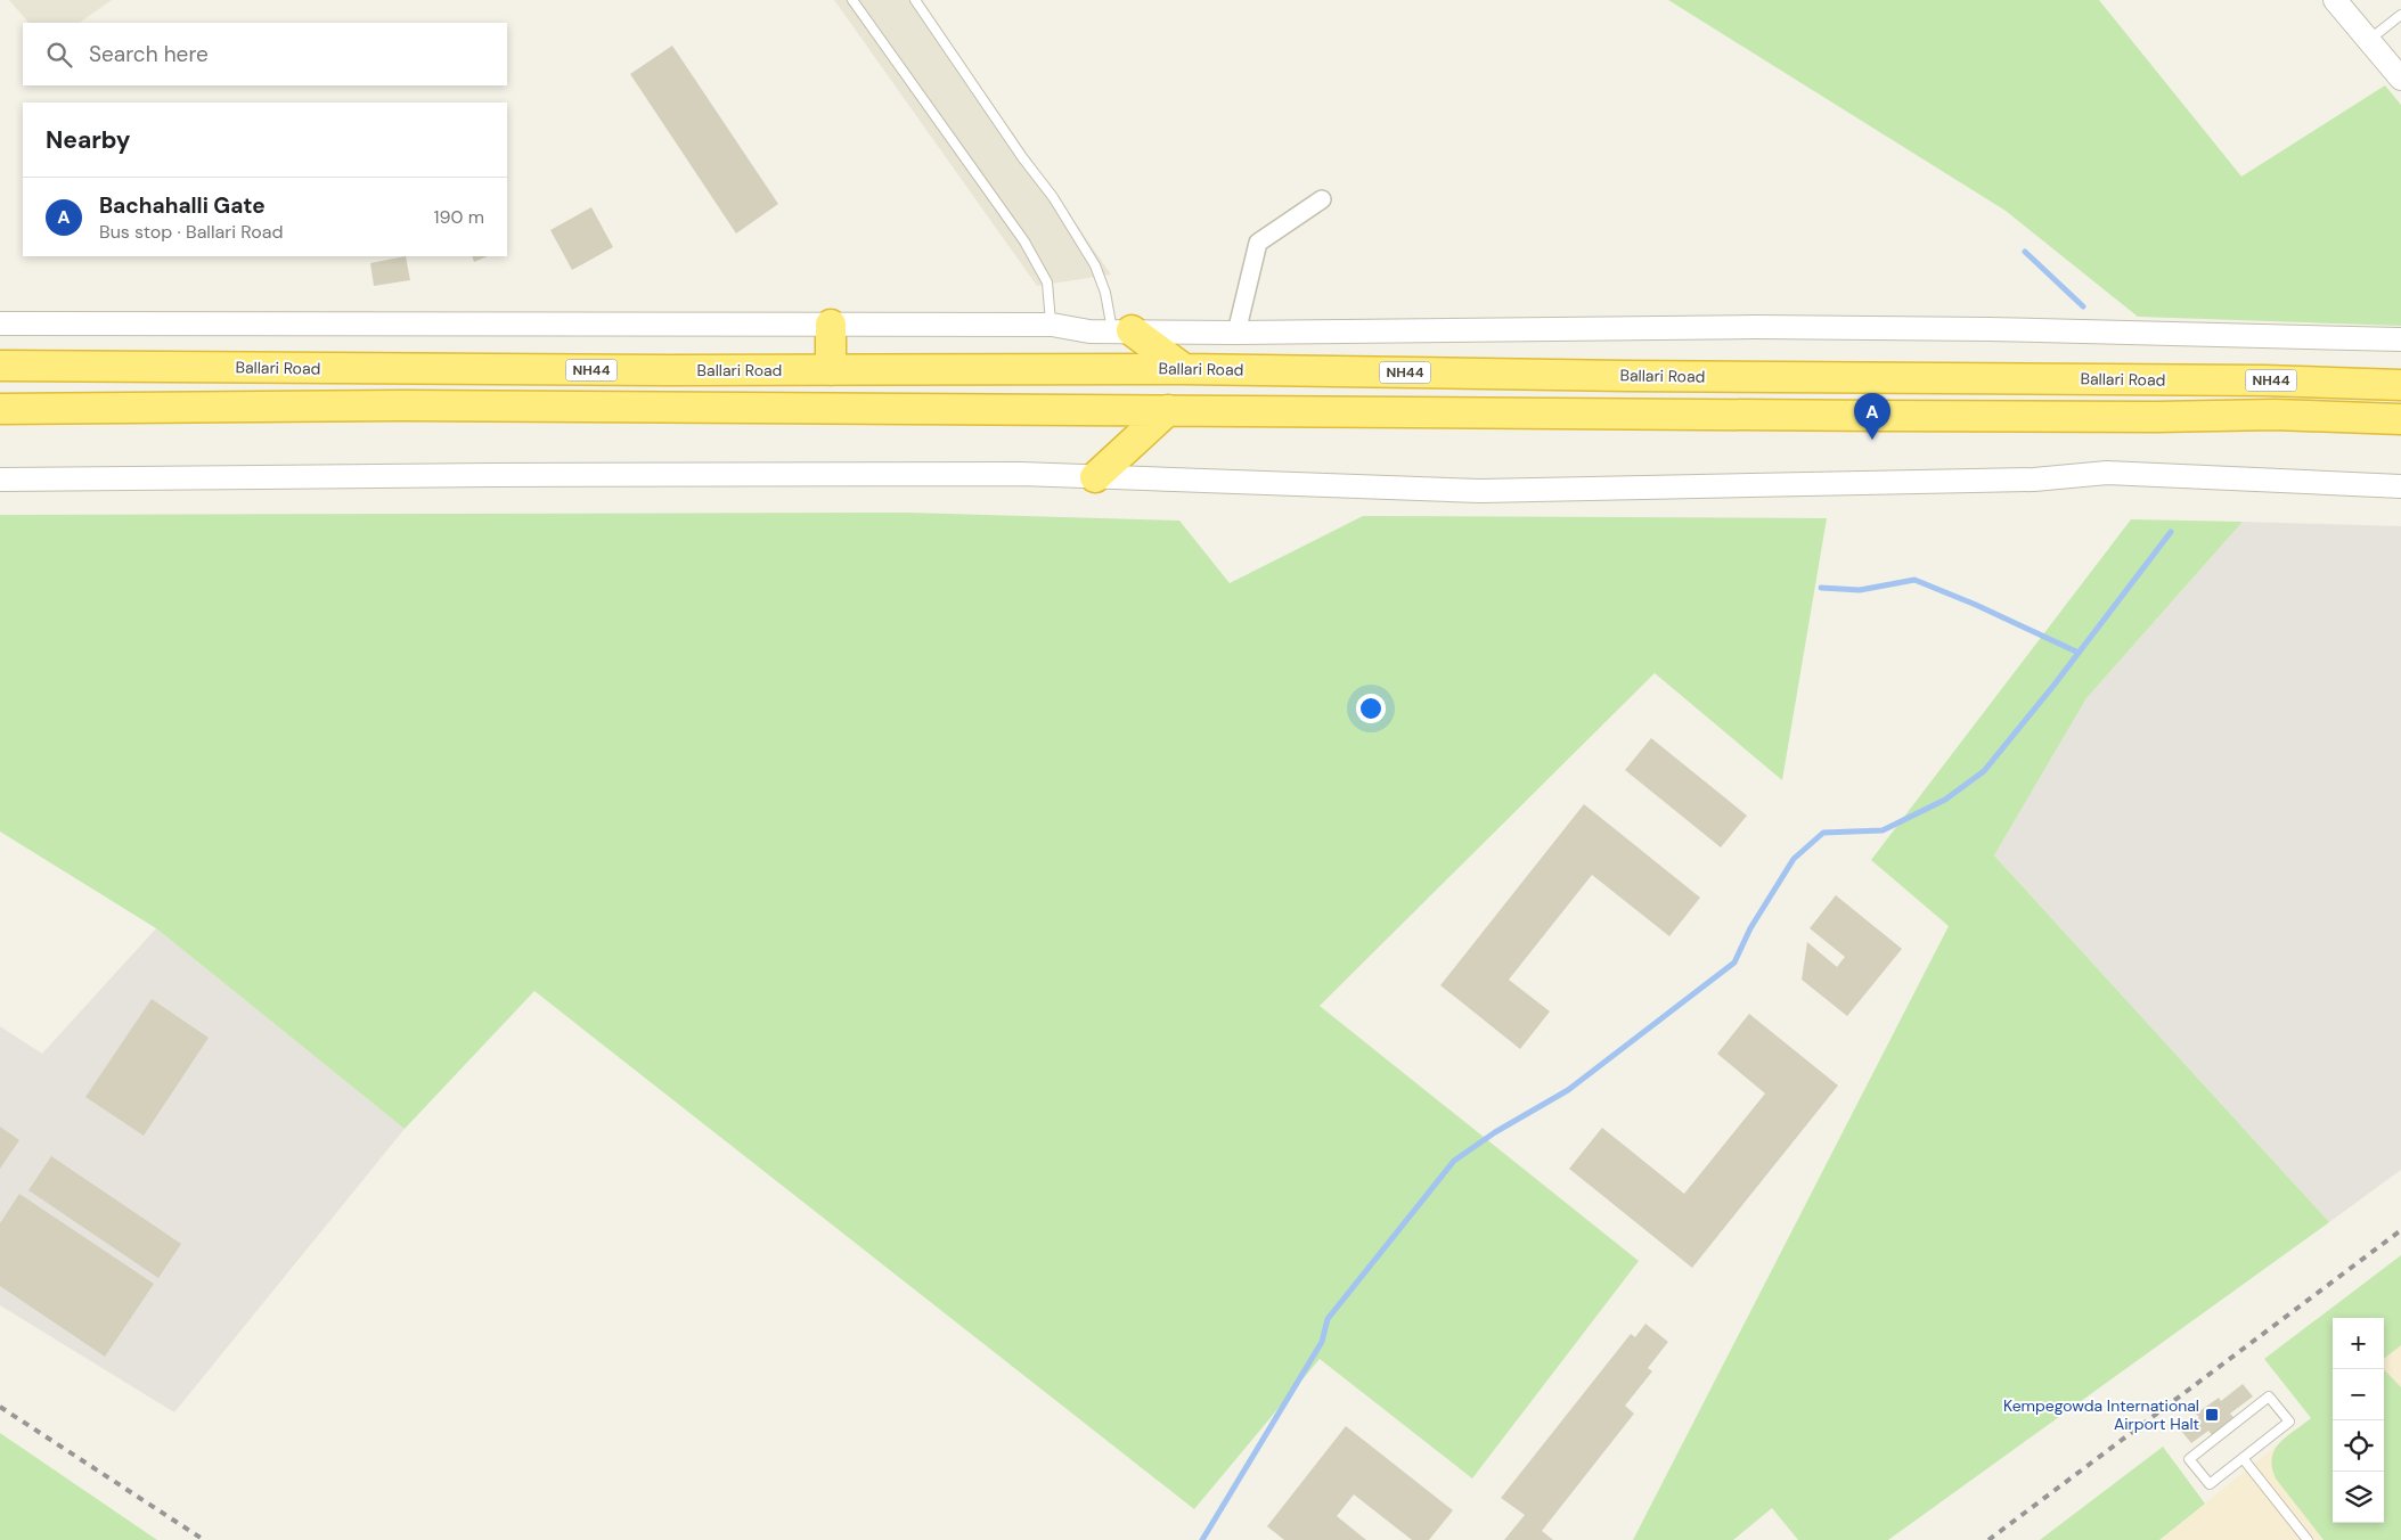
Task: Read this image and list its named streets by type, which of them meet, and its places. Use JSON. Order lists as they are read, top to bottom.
{
  "streets": {
    "highway": ["Ballari Road", "NH44"]
  },
  "places": {
    "transit": ["Kempegowda International Airport Halt"]
  },
  "page": {
    "search": "Search here",
    "heading": "Nearby",
    "list": [
      {
        "mark": "A",
        "name": "Bachahalli Gate",
        "note": "Bus stop · Ballari Road",
        "value": "190 m"
      }
    ],
    "pins": "A",
    "map_buttons": ["+", "−"]
  }
}
